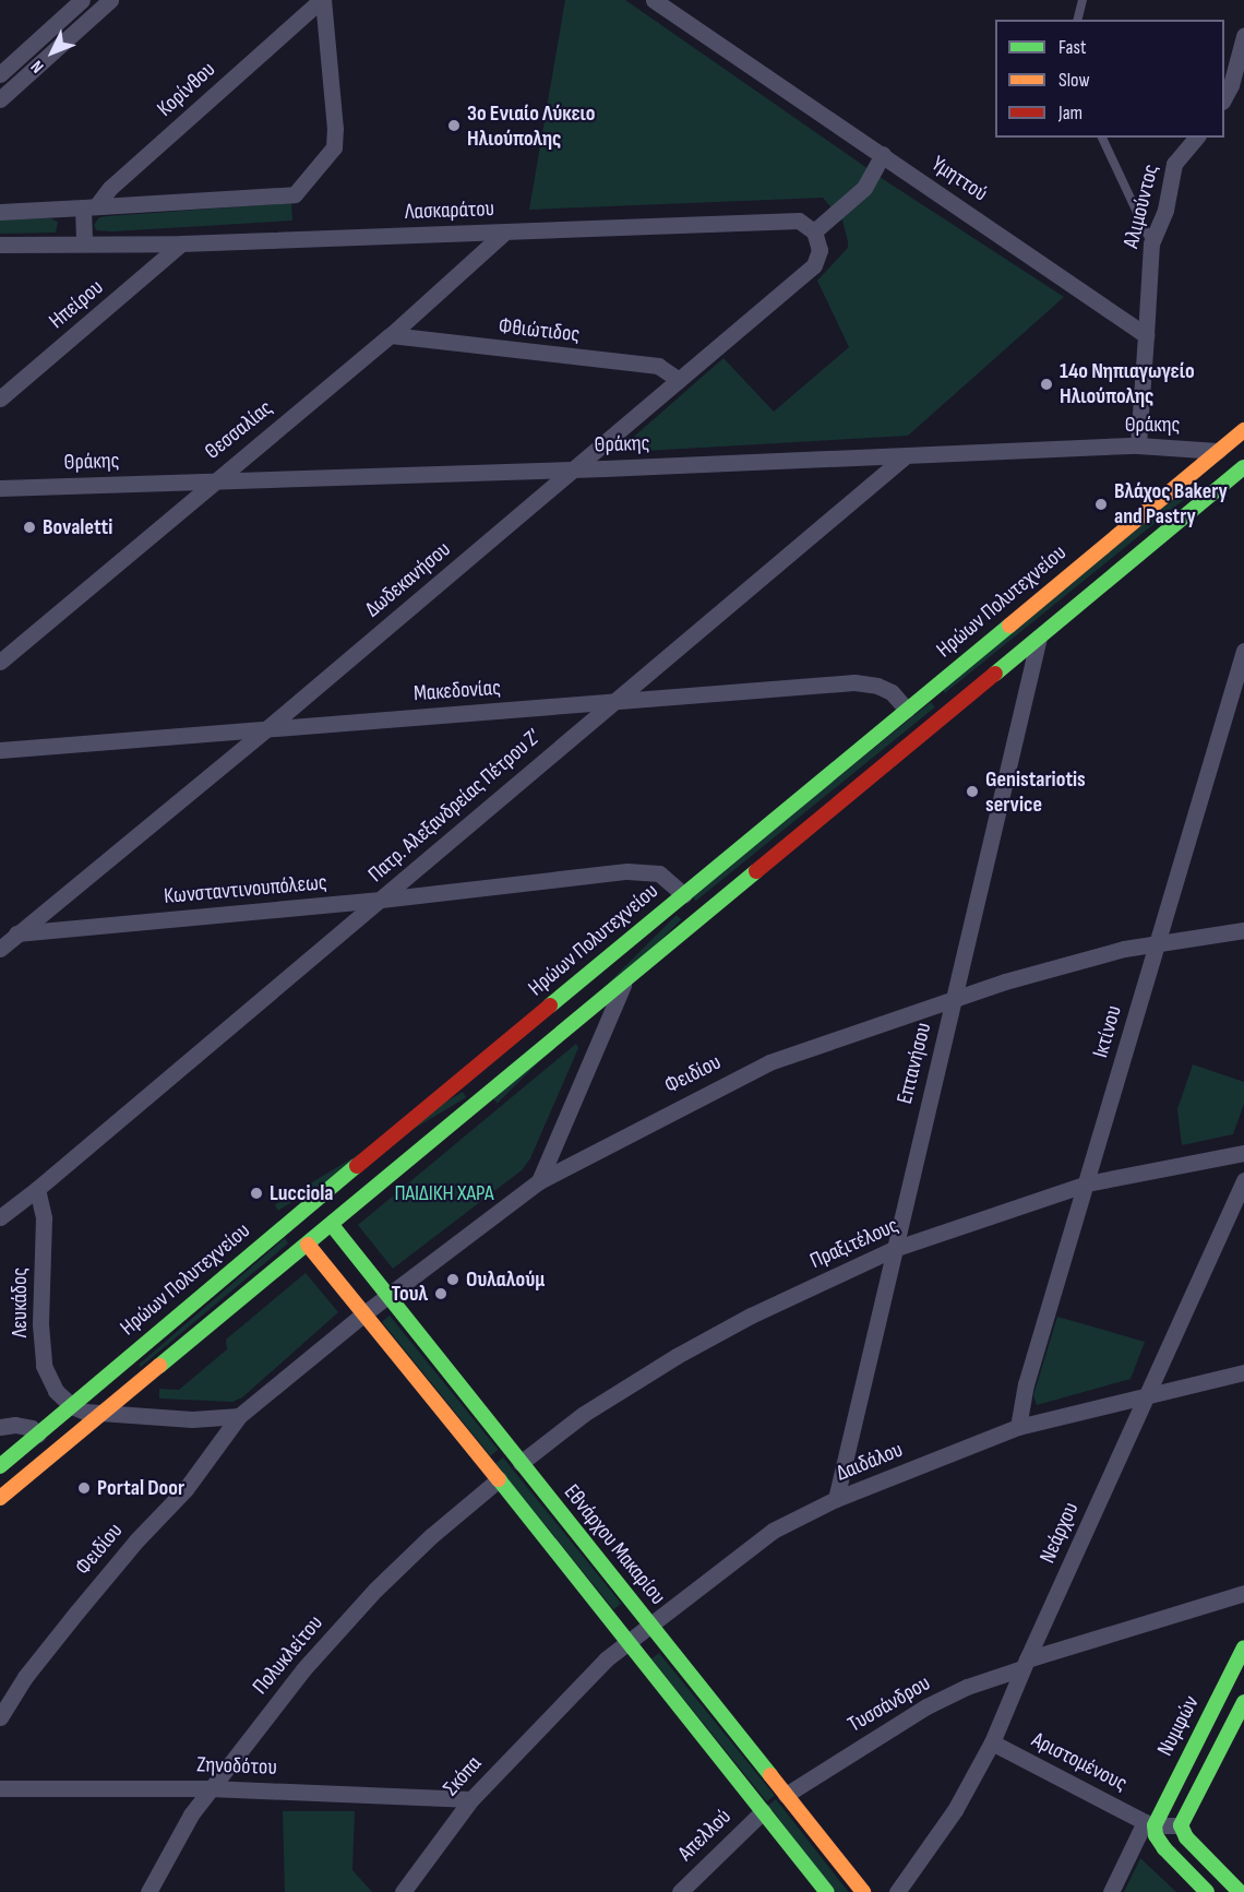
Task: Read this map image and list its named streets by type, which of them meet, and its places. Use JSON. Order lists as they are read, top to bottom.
{
  "streets": {
    "main road": [
      "Θράκης",
      "Ηρώων Πολυτεχνείου",
      "Εθνάρχου Μακαρίου",
      "Νυμφών"
    ],
    "street": [
      "Κορίνθου",
      "Υμηττού",
      "Αλιμούντος",
      "Λασκαράτου",
      "Ηπείρου",
      "Φθιώτιδος",
      "Θεσσαλίας",
      "Δωδεκανήσου",
      "Μακεδονίας",
      "Πατρ. Αλεξανδρείας Πέτρου Ζ’",
      "Κωνσταντινουπόλεως",
      "Ικτίνου",
      "Επτανήσου",
      "Φειδίου",
      "Πραξιτέλους",
      "Λευκάδος",
      "Δαιδάλου",
      "Νεάρχου",
      "Πολυκλείτου",
      "Τυσσάνδρου",
      "Αριστομένους",
      "Ζηνοδότου",
      "Σκόπα",
      "Απελλού"
    ]
  },
  "crossings": [
    ["Υμηττού", "Αλιμούντος"],
    ["Λασκαράτου", "Ηπείρου"],
    ["Λασκαράτου", "Θεσσαλίας"],
    ["Λασκαράτου", "Δωδεκανήσου"],
    ["Φθιώτιδος", "Θεσσαλίας"],
    ["Φθιώτιδος", "Δωδεκανήσου"],
    ["Θράκης", "Θεσσαλίας"],
    ["Θράκης", "Δωδεκανήσου"],
    ["Θράκης", "Ηρώων Πολυτεχνείου"],
    ["Θράκης", "Πατρ. Αλεξανδρείας Πέτρου Ζ’"],
    ["Δωδεκανήσου", "Μακεδονίας"],
    ["Δωδεκανήσου", "Κωνσταντινουπόλεως"],
    ["Ηρώων Πολυτεχνείου", "Μακεδονίας"],
    ["Ηρώων Πολυτεχνείου", "Κωνσταντινουπόλεως"],
    ["Ηρώων Πολυτεχνείου", "Λευκάδος"],
    ["Μακεδονίας", "Πατρ. Αλεξανδρείας Πέτρου Ζ’"],
    ["Πατρ. Αλεξανδρείας Πέτρου Ζ’", "Κωνσταντινουπόλεως"],
    ["Πατρ. Αλεξανδρείας Πέτρου Ζ’", "Λευκάδος"],
    ["Ικτίνου", "Φειδίου"],
    ["Ικτίνου", "Πραξιτέλους"],
    ["Ικτίνου", "Δαιδάλου"],
    ["Επτανήσου", "Φειδίου"],
    ["Επτανήσου", "Πραξιτέλους"],
    ["Επτανήσου", "Δαιδάλου"],
    ["Φειδίου", "Εθνάρχου Μακαρίου"],
    ["Πραξιτέλους", "Εθνάρχου Μακαρίου"],
    ["Δαιδάλου", "Νεάρχου"],
    ["Δαιδάλου", "Εθνάρχου Μακαρίου"],
    ["Δαιδάλου", "Σκόπα"],
    ["Νεάρχου", "Τυσσάνδρου"],
    ["Νεάρχου", "Αριστομένους"],
    ["Εθνάρχου Μακαρίου", "Τυσσάνδρου"],
    ["Πολυκλείτου", "Ζηνοδότου"],
    ["Νυμφών", "Αριστομένους"],
    ["Ζηνοδότου", "Σκόπα"]
  ],
  "parks": ["ΠΑΙΔΙΚΗ ΧΑΡΑ"],
  "places": [
    "3ο Ενιαίο Λύκειο Ηλιούπολης",
    "14ο Νηπιαγωγείο Ηλιούπολης",
    "Βλάχος Bakery and Pastry",
    "Bovaletti",
    "Genistariotis service",
    "Lucciola",
    "Ουλαλούμ",
    "Τουλ",
    "Portal Door"
  ],
  "legend": ["Fast", "Slow", "Jam"],
  "north": "bottom left"
}
